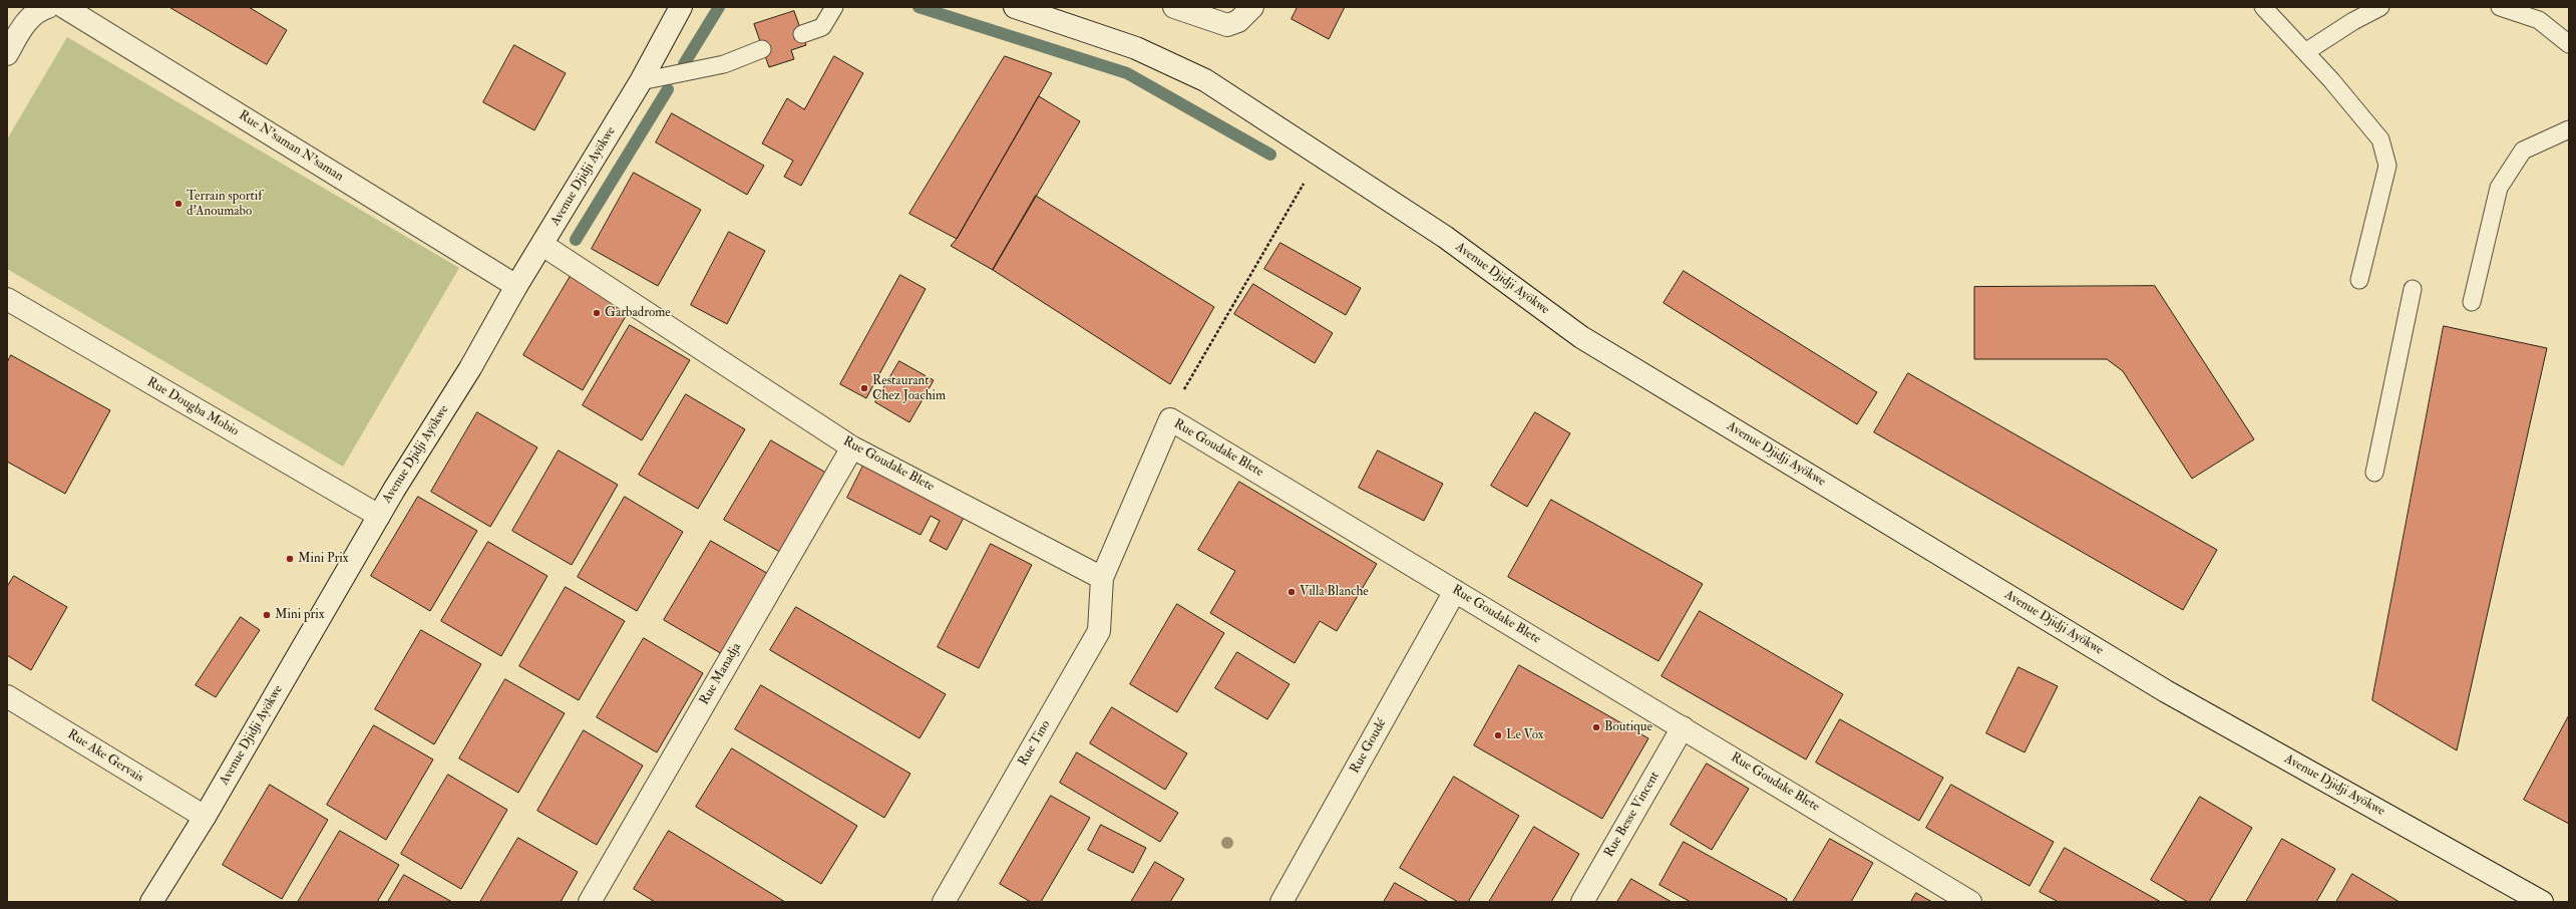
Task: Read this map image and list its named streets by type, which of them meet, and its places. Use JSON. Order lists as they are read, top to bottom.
{
  "streets": {
    "street": [
      "Rue N'saman N'saman",
      "Avenue Djidji Ayökwe",
      "Rue Dougba Mobio",
      "Rue Goudake Blete",
      "Rue Manadja",
      "Rue Tino",
      "Rue Goudé",
      "Rue Ake Gervais",
      "Rue Besse Vincent"
    ]
  },
  "crossings": [
    ["Rue N'saman N'saman", "Avenue Djidji Ayökwe"],
    ["Avenue Djidji Ayökwe", "Rue Dougba Mobio"],
    ["Avenue Djidji Ayökwe", "Rue Goudake Blete"],
    ["Avenue Djidji Ayökwe", "Rue Ake Gervais"],
    ["Rue Goudake Blete", "Rue Manadja"],
    ["Rue Goudake Blete", "Rue Tino"],
    ["Rue Goudake Blete", "Rue Goudé"],
    ["Rue Goudake Blete", "Rue Besse Vincent"]
  ],
  "places": [
    "Terrain sportif d'Anoumabo",
    "Garbadrome",
    "Restaurant Chez Joachim",
    "Mini Prix",
    "Villa Blanche",
    "Mini prix",
    "Boutique",
    "Le Vox"
  ]
}
